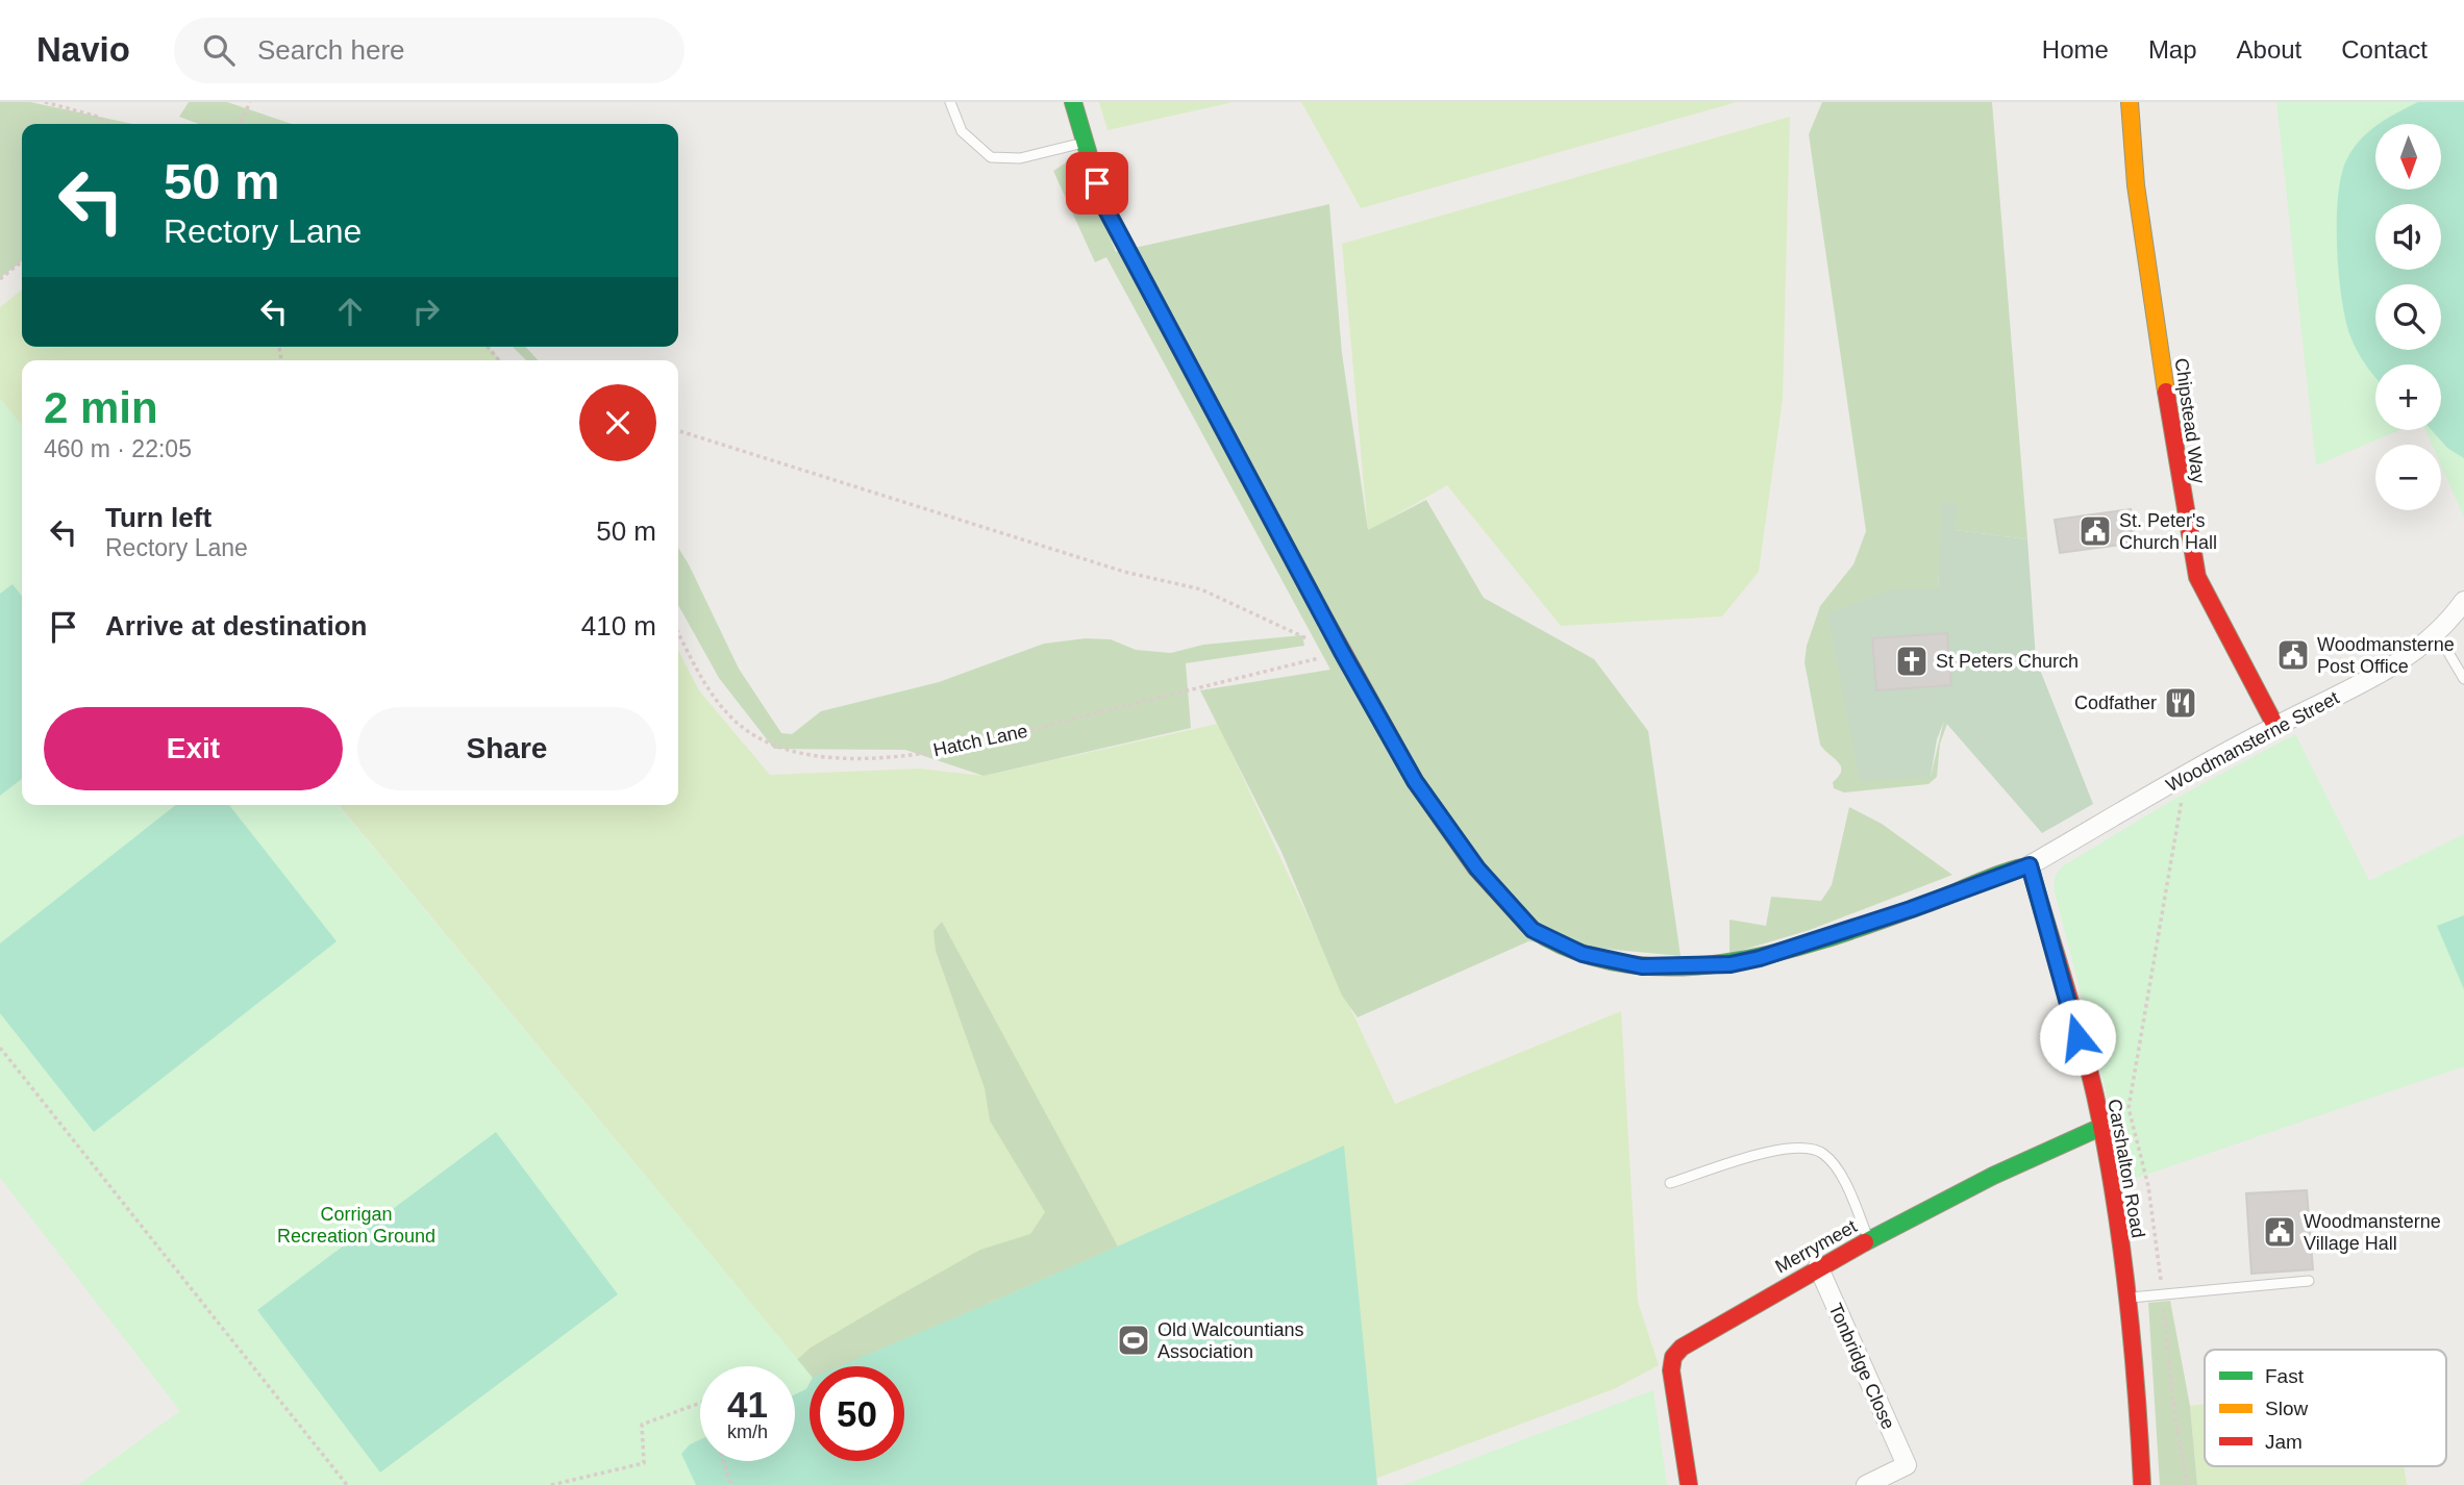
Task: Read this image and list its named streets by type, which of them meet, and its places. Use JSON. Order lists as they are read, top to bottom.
{
  "streets": {
    "main road": ["Chipstead Way", "Carshalton Road", "Merrymeet"],
    "street": ["Woodmansterne Street", "Tonbridge Close"],
    "path": ["Hatch Lane"]
  },
  "crossings": [
    ["Chipstead Way", "Woodmansterne Street"],
    ["Woodmansterne Street", "Carshalton Road"],
    ["Carshalton Road", "Merrymeet"],
    ["Merrymeet", "Tonbridge Close"]
  ],
  "parks": ["Corrigan Recreation Ground"],
  "places": {
    "public building": ["St. Peter's Church Hall", "Woodmansterne Post Office", "Woodmansterne Village Hall"],
    "church": ["St Peters Church"],
    "restaurant": ["Codfather"],
    "sports": ["Old Walcountians Association"]
  },
  "legend": ["Fast", "Slow", "Jam"],
  "north": "bottom",
  "page": {
    "header": "Navio",
    "search": "Search here",
    "nav": [
      "Home",
      "Map",
      "About",
      "Contact"
    ],
    "map_buttons": ["+", "−"],
    "turn": ["50 m", "Rectory Lane"],
    "heading": ["2 min", "460 m · 22:05"],
    "list": [
      {
        "name": "Turn left",
        "note": "Rectory Lane",
        "value": "50 m"
      },
      {
        "name": "Arrive at destination",
        "value": "410 m"
      }
    ],
    "buttons": ["Exit", "Share"],
    "speed": "41 km/h",
    "limit": "50"
  }
}
